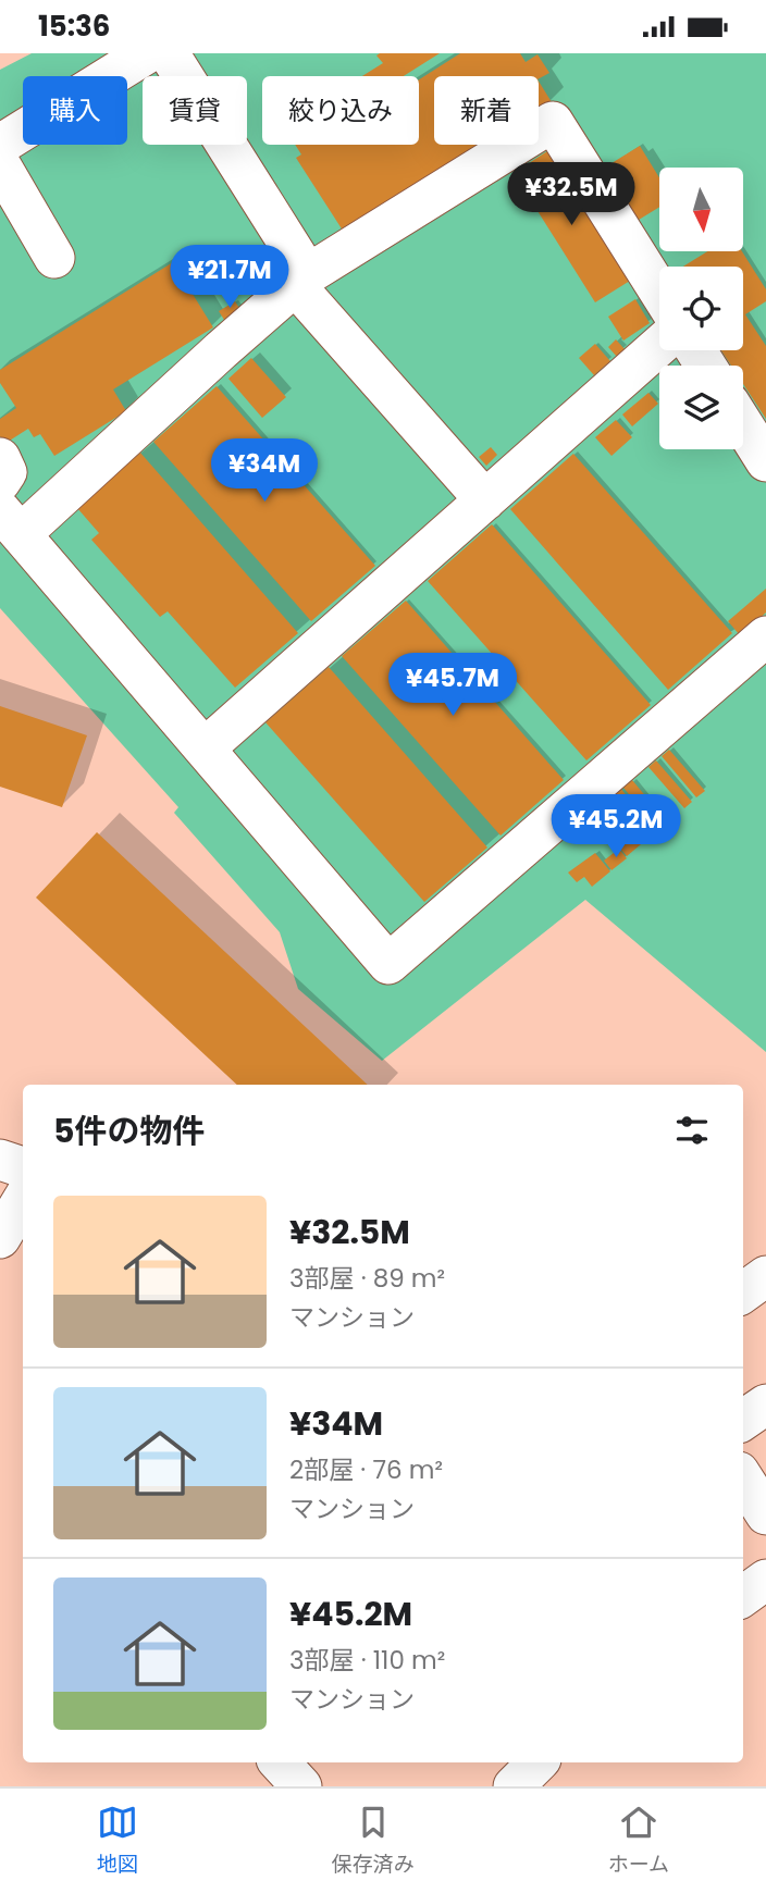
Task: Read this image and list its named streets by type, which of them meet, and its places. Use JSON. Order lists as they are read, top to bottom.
{
  "north": "bottom",
  "page": {
    "status": "15:36",
    "chip": [
      "購入",
      "賃貸",
      "絞り込み",
      "新着"
    ],
    "price": [
      "¥32.5M",
      "¥21.7M",
      "¥34M",
      "¥45.7M",
      "¥45.2M"
    ],
    "heading": "5件の物件",
    "list": [
      {
        "name": "¥32.5M",
        "note": "3部屋 · 89 m² · マンション"
      },
      {
        "name": "¥34M",
        "note": "2部屋 · 76 m² · マンション"
      },
      {
        "name": "¥45.2M",
        "note": "3部屋 · 110 m² · マンション"
      }
    ],
    "tabs": ["地図", "保存済み", "ホーム"]
  }
}
